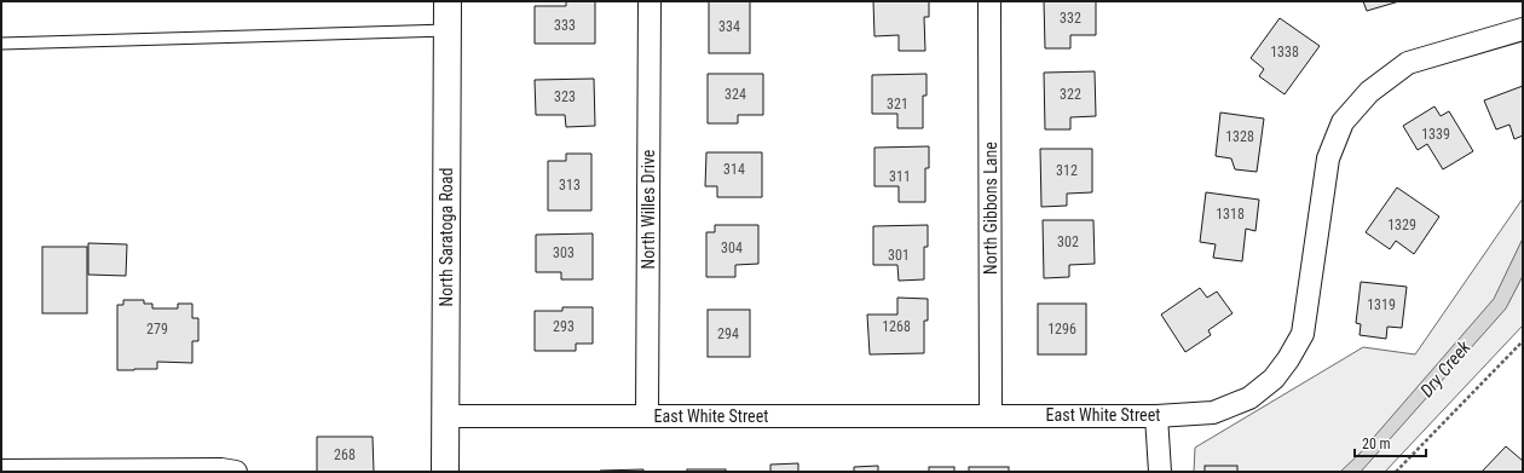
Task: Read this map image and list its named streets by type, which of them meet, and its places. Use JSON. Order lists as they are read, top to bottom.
{
  "streets": {
    "main road": ["North Saratoga Road"],
    "street": ["North Gibbons Lane", "North Willes Drive", "East White Street"]
  },
  "crossings": [
    ["North Gibbons Lane", "East White Street"],
    ["North Willes Drive", "East White Street"],
    ["North Saratoga Road", "East White Street"]
  ],
  "water": ["Dry Creek"],
  "house_numbers": [
    "332",
    "333",
    "334",
    "1338",
    "324",
    "322",
    "323",
    "321",
    "1339",
    "1328",
    "314",
    "312",
    "311",
    "313",
    "1318",
    "1329",
    "302",
    "304",
    "303",
    "301",
    "1319",
    "293",
    "1268",
    "279",
    "1296",
    "294",
    "268"
  ],
  "scale_bar": "20 m"
}
